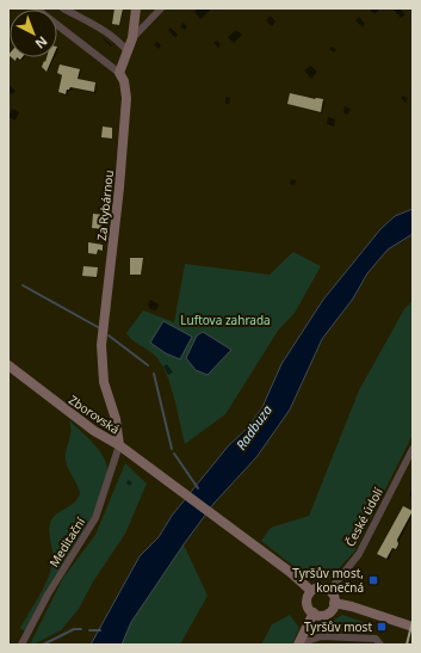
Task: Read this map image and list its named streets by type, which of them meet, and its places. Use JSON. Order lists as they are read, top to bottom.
{
  "streets": {
    "street": [
      "Za Rybárnou",
      "Zborovská",
      "České údolí",
      "Meditační"
    ]
  },
  "crossings": [
    ["Za Rybárnou", "Zborovská"],
    ["Za Rybárnou", "Meditační"],
    ["Zborovská", "České údolí"],
    ["Zborovská", "Meditační"]
  ],
  "water": ["Radbuza"],
  "parks": ["Luftova zahrada"],
  "places": {
    "transit": ["Tyršův most, konečná", "Tyršův most"]
  },
  "north": "bottom right"
}
